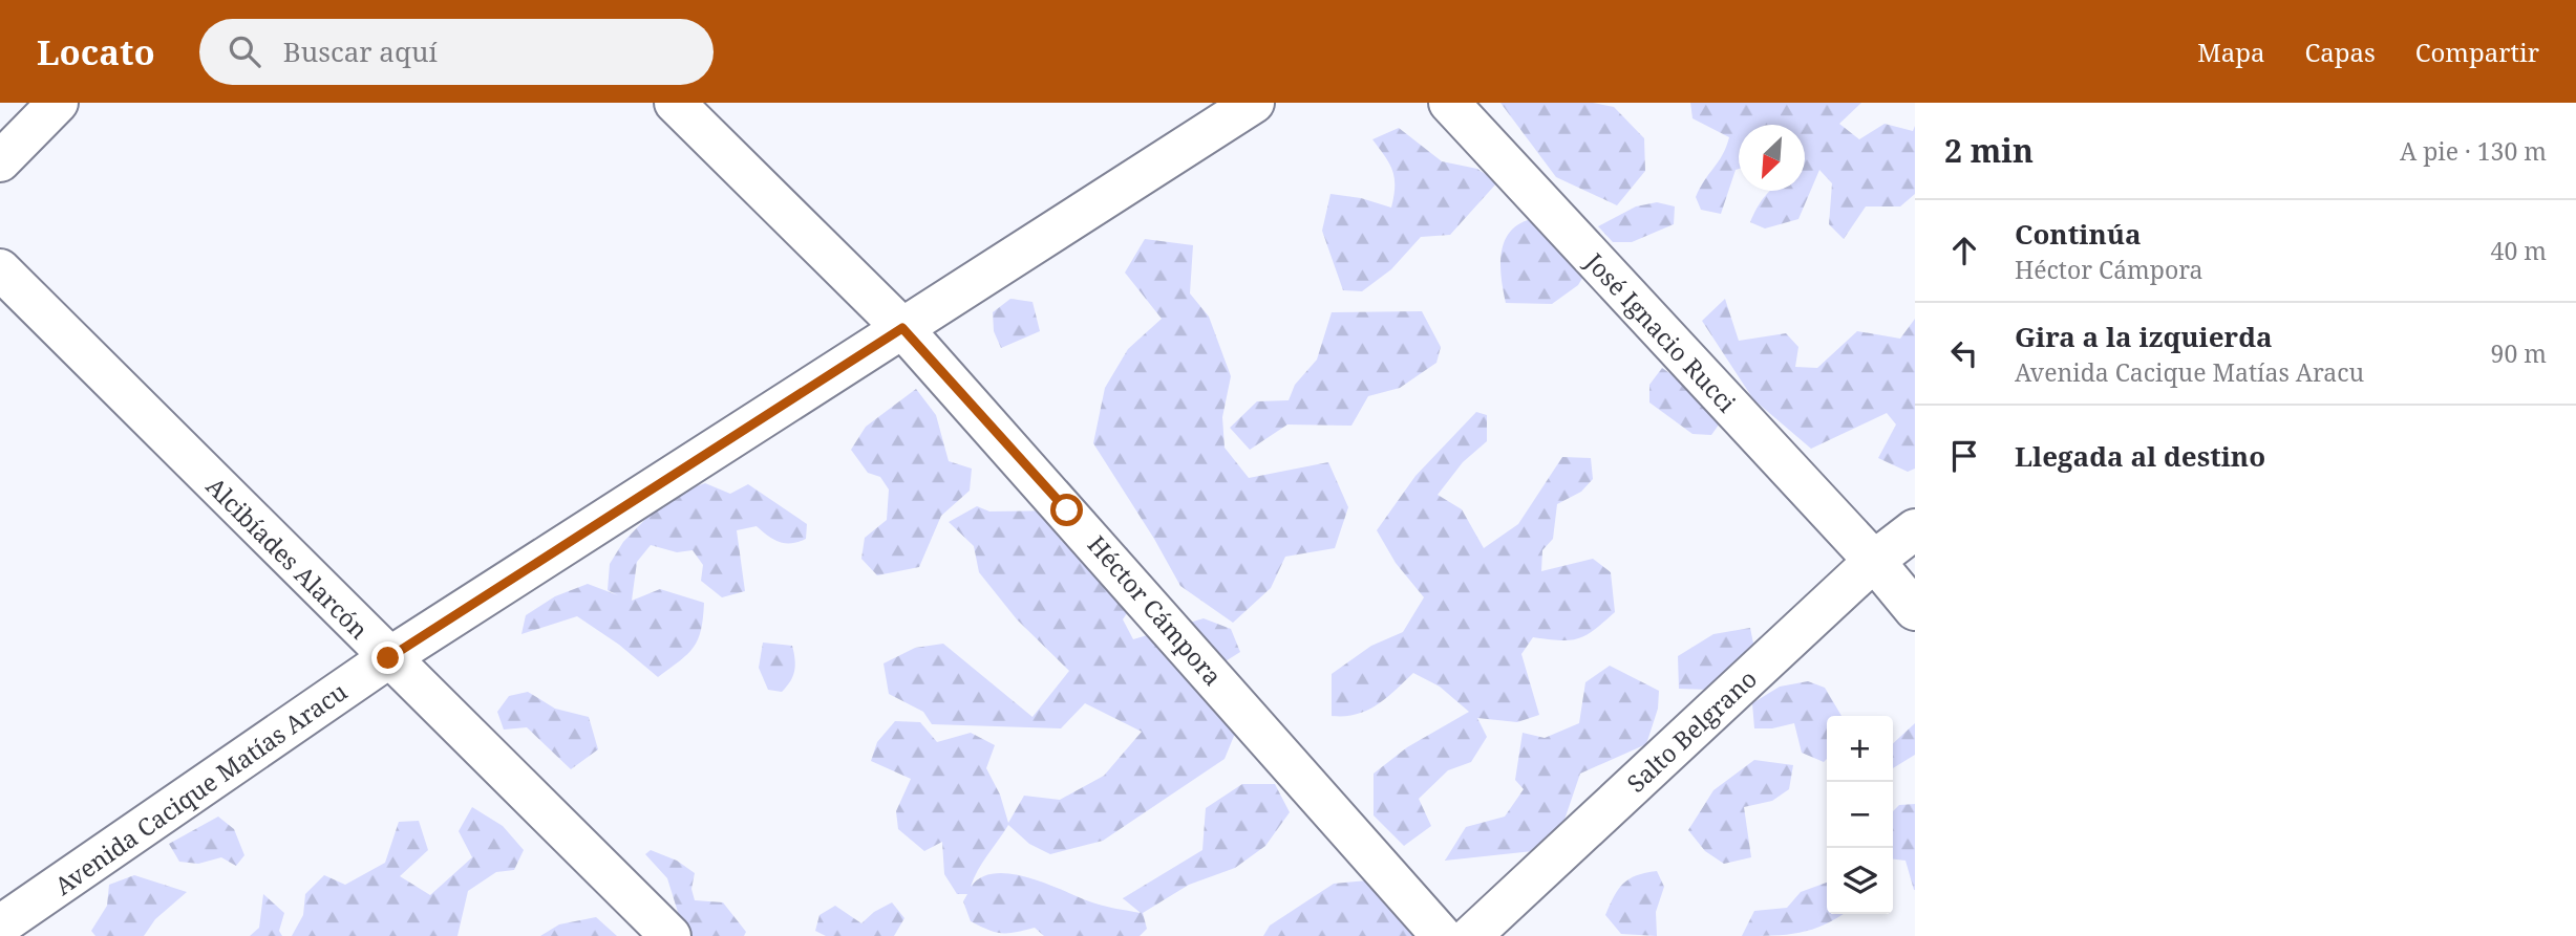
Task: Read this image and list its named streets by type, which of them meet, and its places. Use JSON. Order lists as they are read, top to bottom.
{
  "streets": {
    "street": [
      "José Ignacio Rucci",
      "Alcibíades Alarcón",
      "Héctor Cámpora",
      "Salto Belgrano",
      "Avenida Cacique Matías Aracu"
    ]
  },
  "crossings": [
    ["José Ignacio Rucci", "Salto Belgrano"],
    ["Alcibíades Alarcón", "Avenida Cacique Matías Aracu"],
    ["Héctor Cámpora", "Avenida Cacique Matías Aracu"]
  ],
  "north": "bottom left",
  "page": {
    "header": "Locato",
    "search": "Buscar aquí",
    "nav": ["Mapa", "Capas", "Compartir"],
    "heading": ["2 min", "A pie · 130 m"],
    "list": [
      ["Continúa", "Héctor Cámpora", "40 m"],
      ["Gira a la izquierda", "Avenida Cacique Matías Aracu", "90 m"],
      "Llegada al destino"
    ],
    "map_buttons": ["+", "−"]
  }
}
